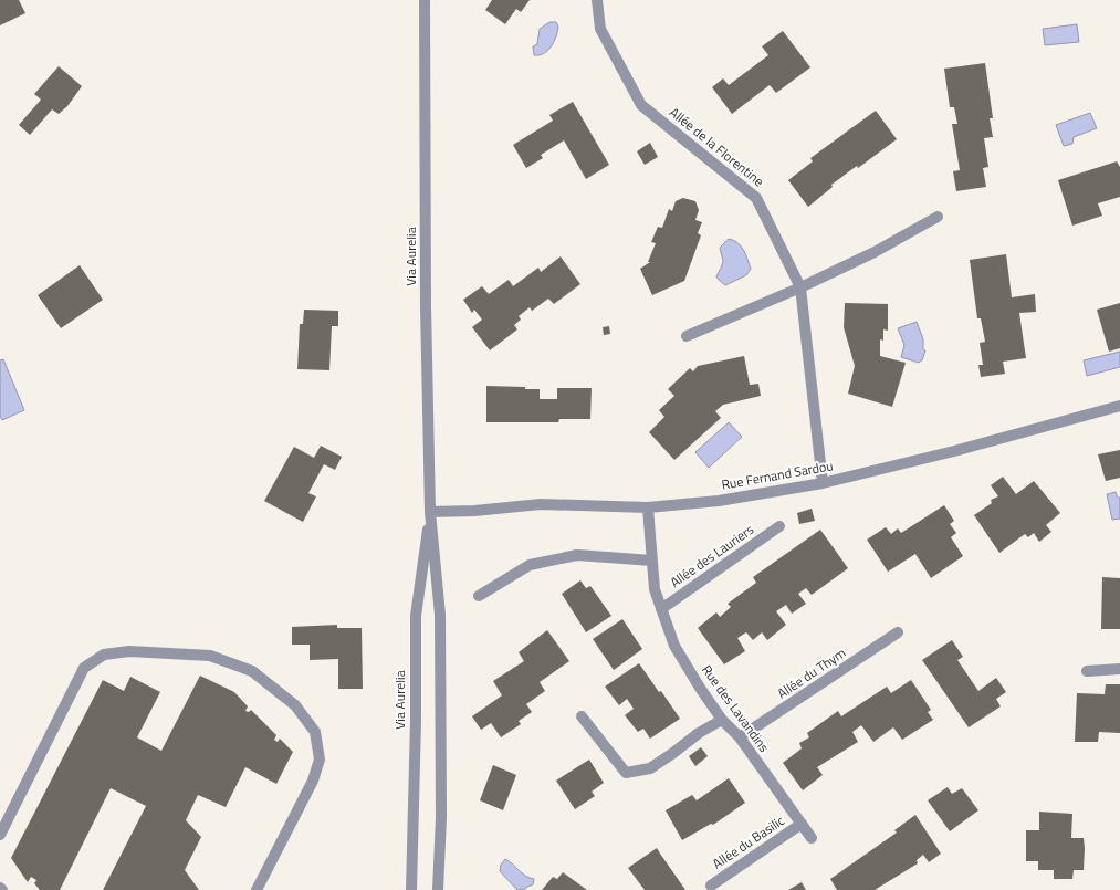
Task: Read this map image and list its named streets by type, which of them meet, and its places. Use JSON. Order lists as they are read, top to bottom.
{
  "streets": {
    "street": [
      "Allée de la Florentine",
      "Via Aurelia",
      "Rue Fernand Sardou",
      "Allée des Lauriers",
      "Allée du Thym",
      "Rue des Lavandins",
      "Allée du Basilic"
    ]
  },
  "crossings": [
    ["Allée de la Florentine", "Rue Fernand Sardou"],
    ["Via Aurelia", "Rue Fernand Sardou"],
    ["Rue Fernand Sardou", "Rue des Lavandins"],
    ["Allée des Lauriers", "Rue des Lavandins"],
    ["Allée du Thym", "Rue des Lavandins"],
    ["Rue des Lavandins", "Allée du Basilic"]
  ]
}
